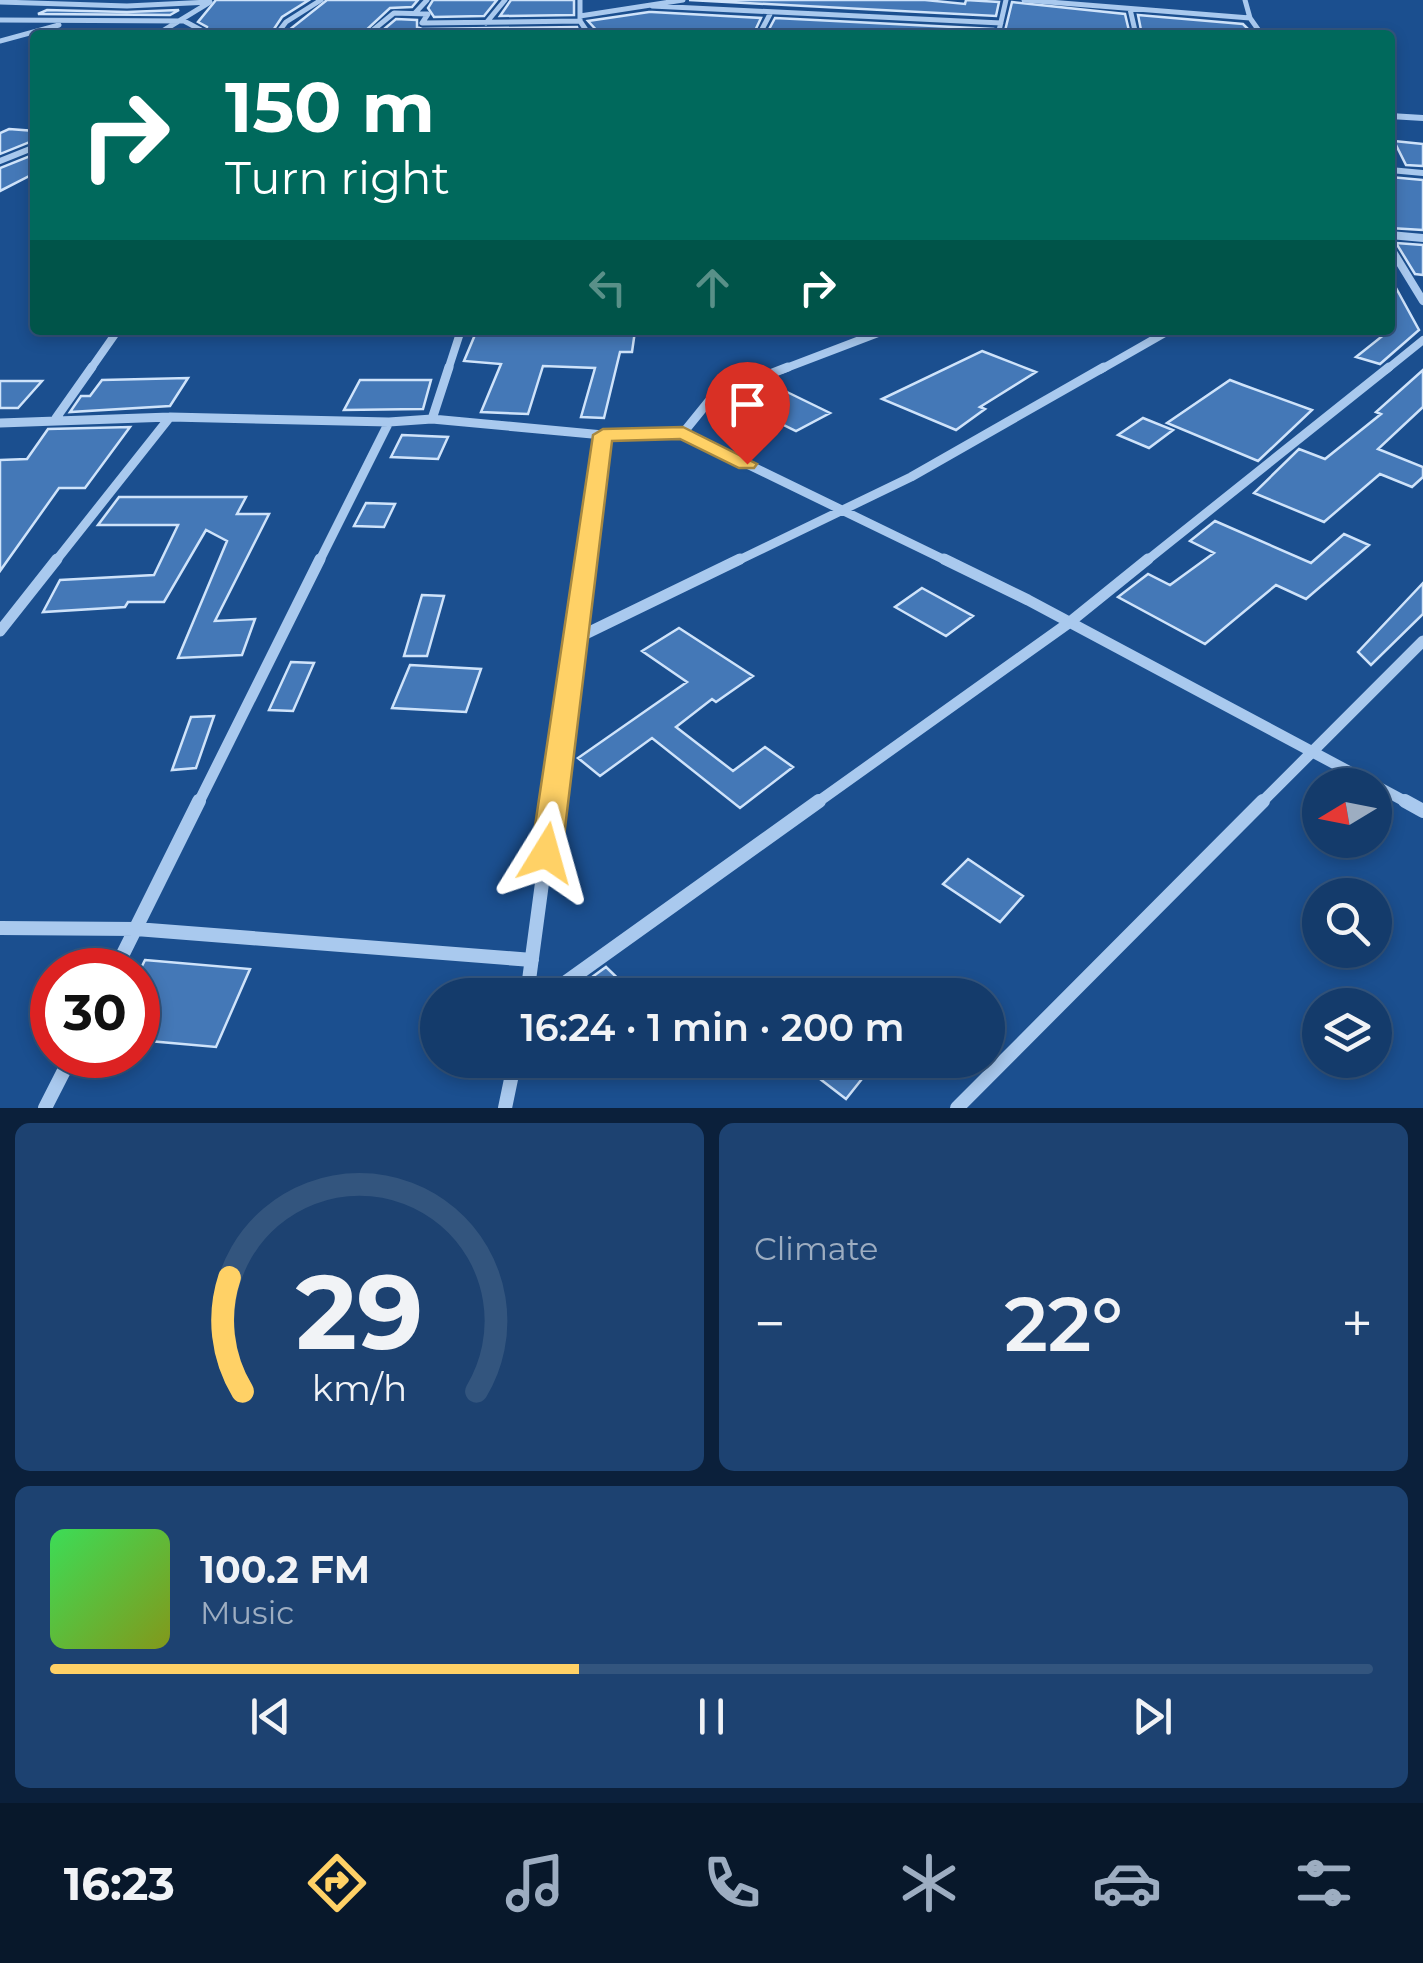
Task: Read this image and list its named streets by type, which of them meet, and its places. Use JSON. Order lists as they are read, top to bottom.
{
  "north": "left",
  "page": {
    "turn": ["150 m", "Turn right"],
    "limit": "30",
    "trip": "16:24 · 1 min · 200 m",
    "tile": "Climate",
    "heat": ["−", "22°", "+"],
    "song": ["100.2 FM", "Music"],
    "tabs": "16:23",
    "gauge": ["29", "km/h"]
  }
}
